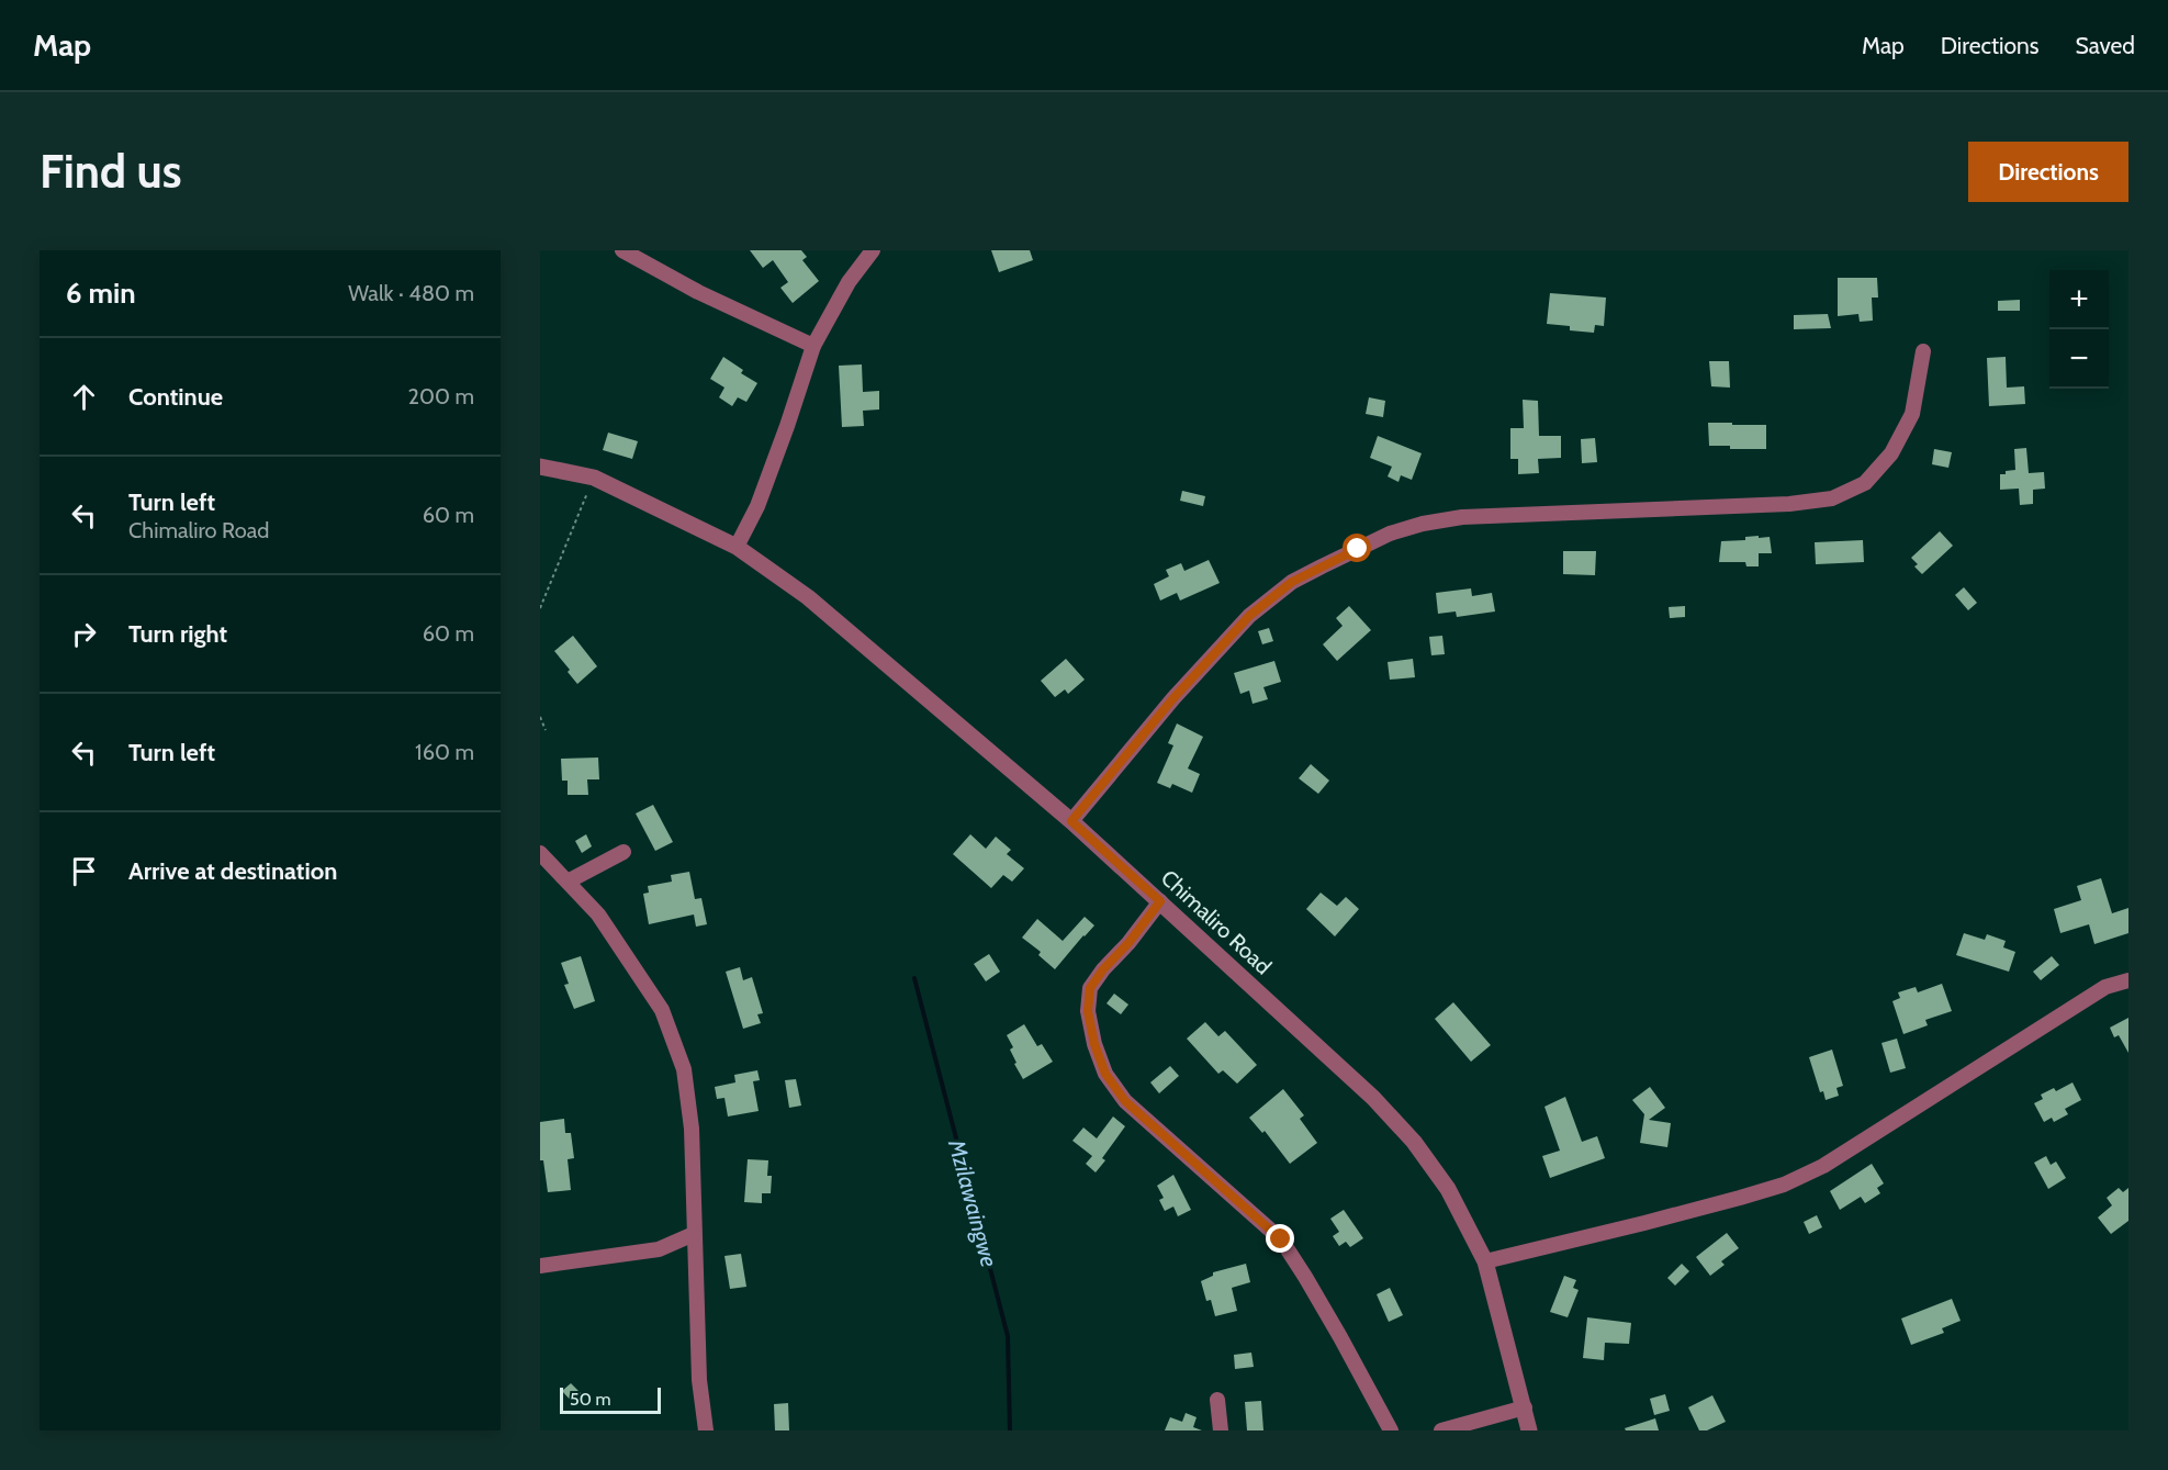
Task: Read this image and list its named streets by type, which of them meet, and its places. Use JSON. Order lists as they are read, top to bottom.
{
  "streets": {
    "street": ["Chimaliro Road"]
  },
  "water": ["Mzilawaingwe"],
  "scale_bar": "50 m",
  "page": {
    "header": "Map",
    "nav": ["Map", "Directions", "Saved"],
    "buttons": "Directions",
    "title": "Find us",
    "heading": ["6 min", "Walk · 480 m"],
    "map_buttons": ["+", "−"],
    "list": [
      ["Continue", "200 m"],
      ["Turn left", "Chimaliro Road", "60 m"],
      ["Turn right", "60 m"],
      ["Turn left", "160 m"],
      "Arrive at destination"
    ],
    "scale": "50 m"
  }
}
